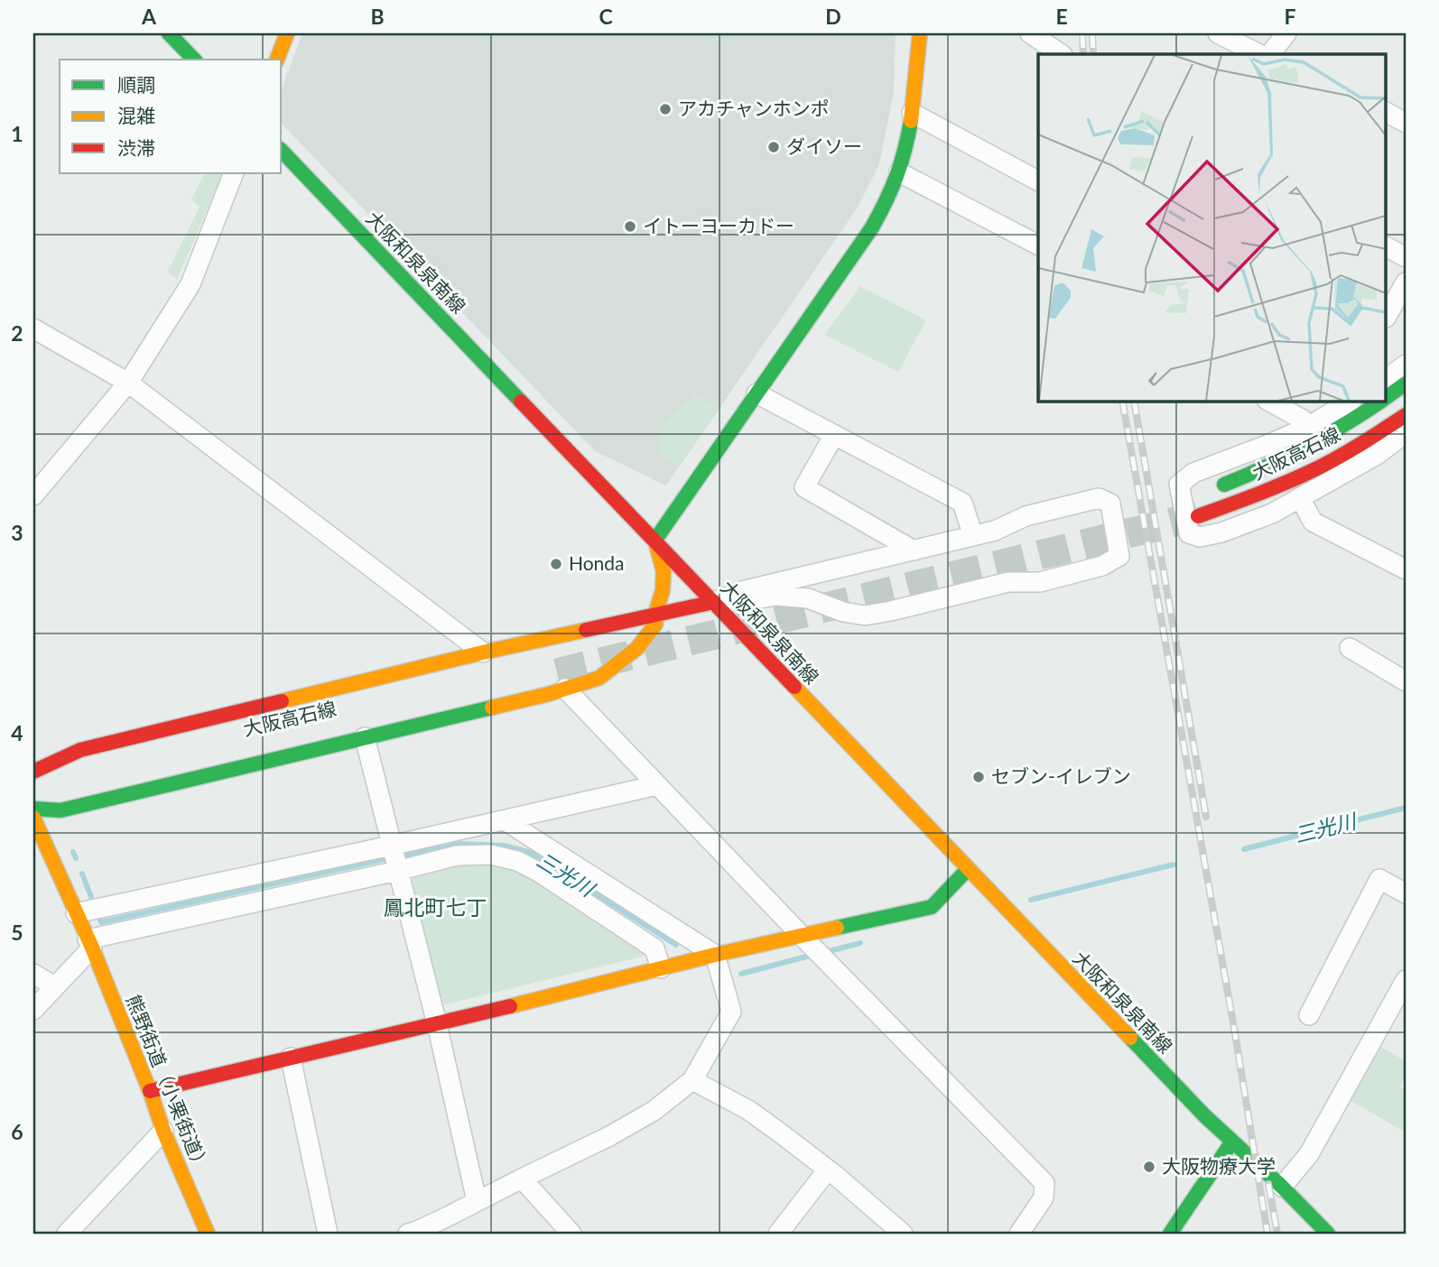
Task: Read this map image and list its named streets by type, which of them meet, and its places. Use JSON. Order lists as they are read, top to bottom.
{
  "streets": {
    "main road": ["大阪和泉泉南線", "大阪高石線", "熊野街道（小栗街道）"]
  },
  "districts": ["鳳北町七丁"],
  "water": ["三光川"],
  "places": [
    "アカチャンホンポ",
    "ダイソー",
    "イトーヨーカドー",
    "Honda",
    "セブン-イレブン",
    "大阪物療大学"
  ],
  "legend": ["順調", "混雑", "渋滞"],
  "grid": {
    "columns": [
      "A",
      "B",
      "C",
      "D",
      "E",
      "F"
    ],
    "rows": [
      "1",
      "2",
      "3",
      "4",
      "5",
      "6"
    ]
  }
}
